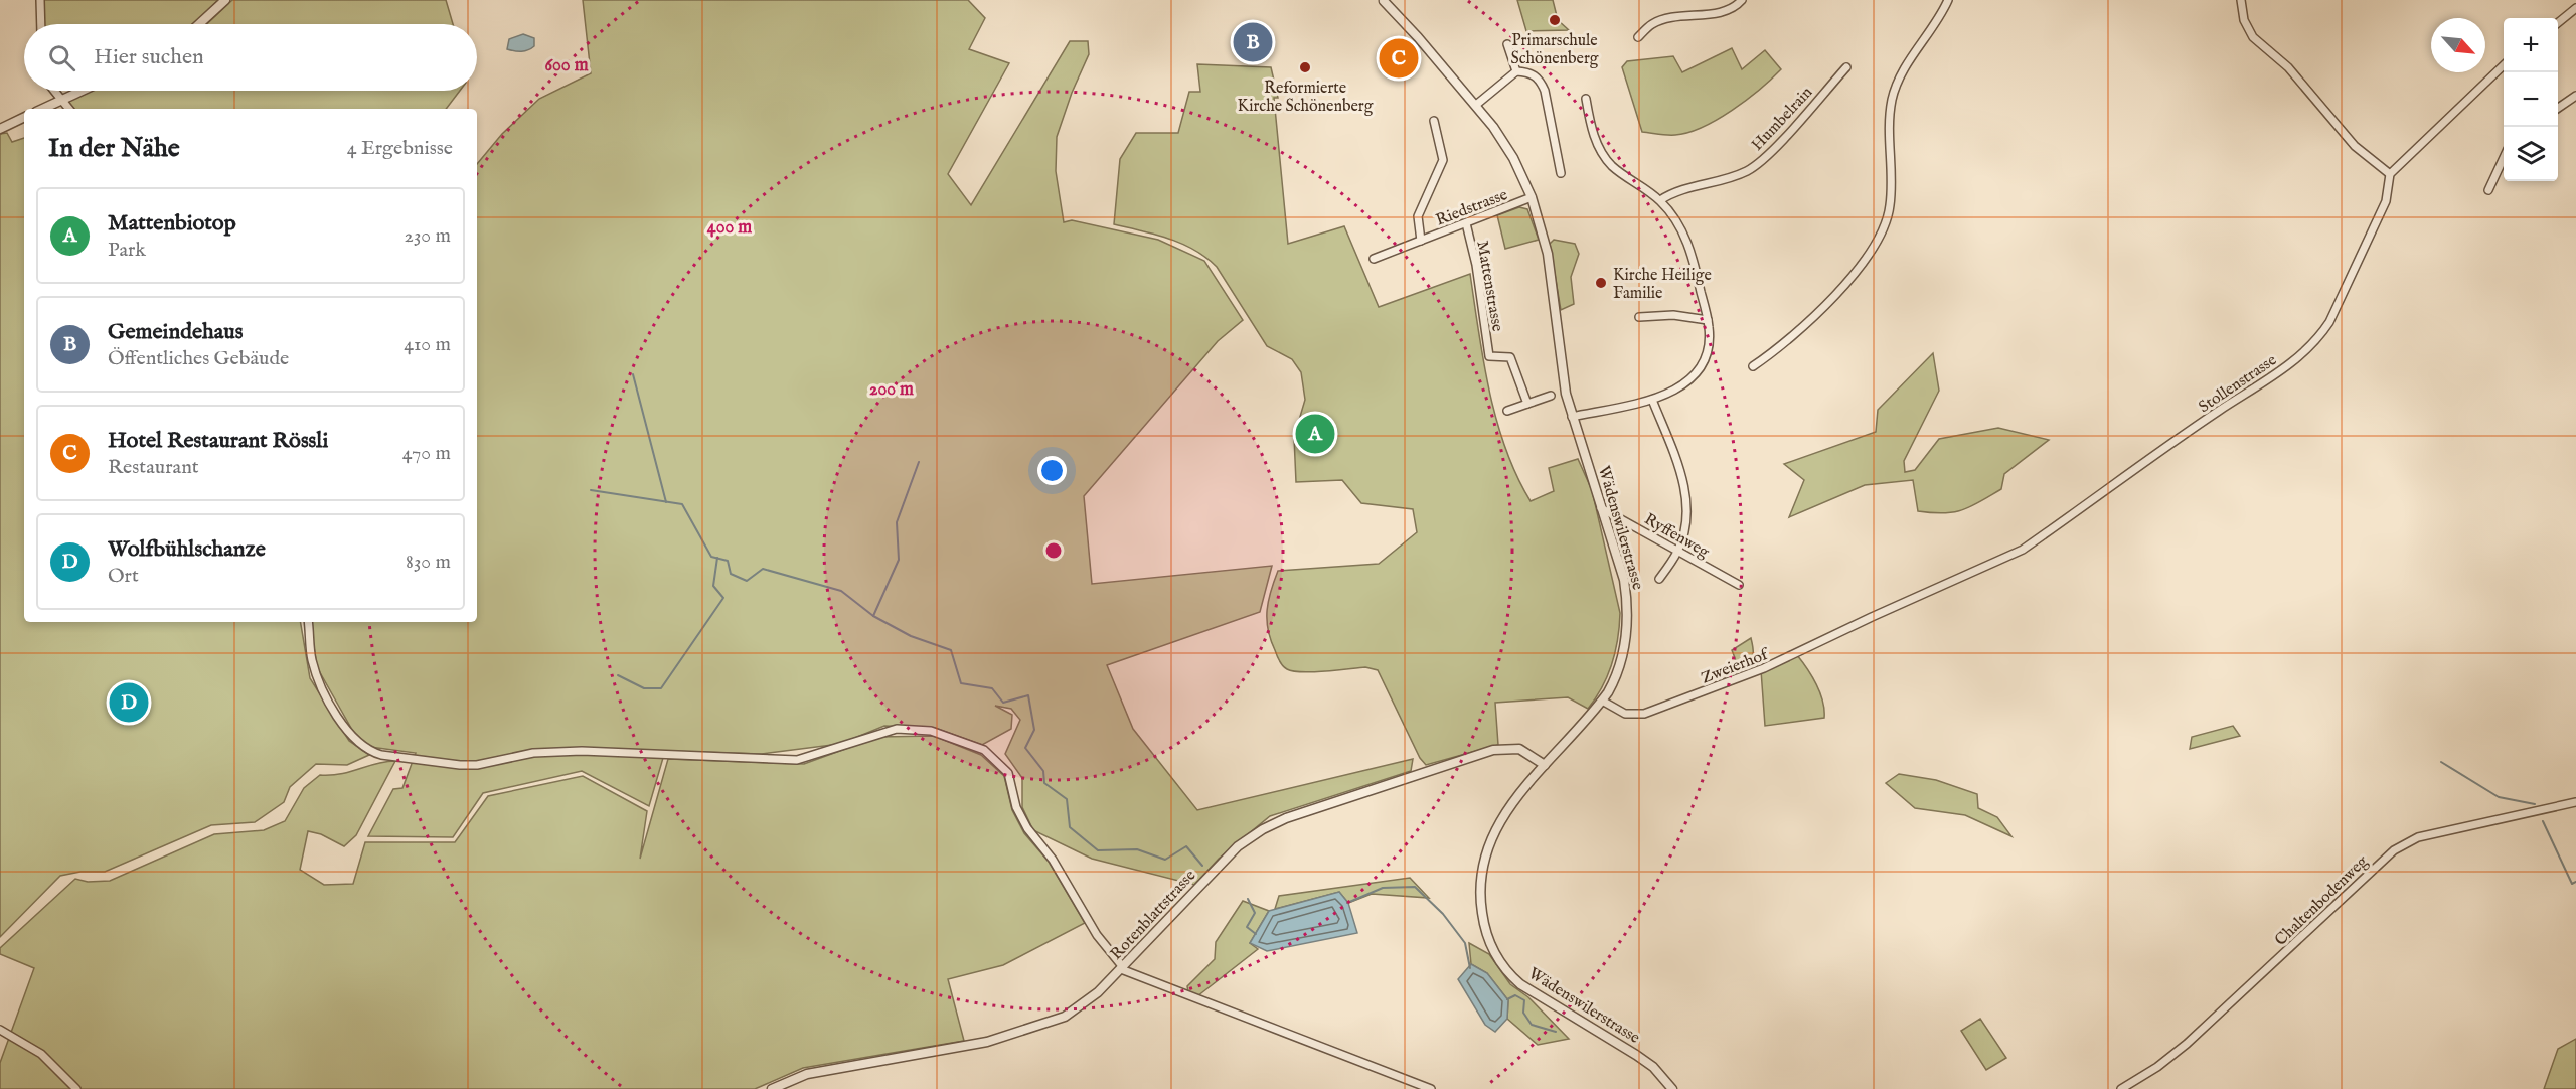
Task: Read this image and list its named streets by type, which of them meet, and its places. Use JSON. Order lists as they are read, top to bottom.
{
  "streets": {
    "street": [
      "Humbelrain",
      "Riedstrasse",
      "Mattenstrasse",
      "Stollenstrasse",
      "Wädenswilerstrasse",
      "Ryffenweg",
      "Zweierhof",
      "Chaltenbodenweg",
      "Rotenblattstrasse"
    ]
  },
  "crossings": [
    ["Riedstrasse", "Mattenstrasse"],
    ["Riedstrasse", "Wädenswilerstrasse"],
    ["Stollenstrasse", "Zweierhof"],
    ["Wädenswilerstrasse", "Ryffenweg"],
    ["Wädenswilerstrasse", "Zweierhof"],
    ["Wädenswilerstrasse", "Rotenblattstrasse"]
  ],
  "places": ["Primarschule Schönenberg", "Reformierte Kirche Schönenberg", "Kirche Heilige Familie"],
  "north": "bottom right",
  "page": {
    "map_buttons": ["+", "−"],
    "pins": [
      "B",
      "C",
      "A",
      "D"
    ],
    "search": "Hier suchen",
    "heading": ["In der Nähe", "4 Ergebnisse"],
    "list": [
      {
        "mark": "A",
        "name": "Mattenbiotop",
        "note": "Park",
        "value": "230 m"
      },
      {
        "mark": "B",
        "name": "Gemeindehaus",
        "note": "Öffentliches Gebäude",
        "value": "410 m"
      },
      {
        "mark": "C",
        "name": "Hotel Restaurant Rössli",
        "note": "Restaurant",
        "value": "470 m"
      },
      {
        "mark": "D",
        "name": "Wolfbühlschanze",
        "note": "Ort",
        "value": "830 m"
      }
    ]
  },
  "rings": ["600 m", "400 m", "200 m"]
}
